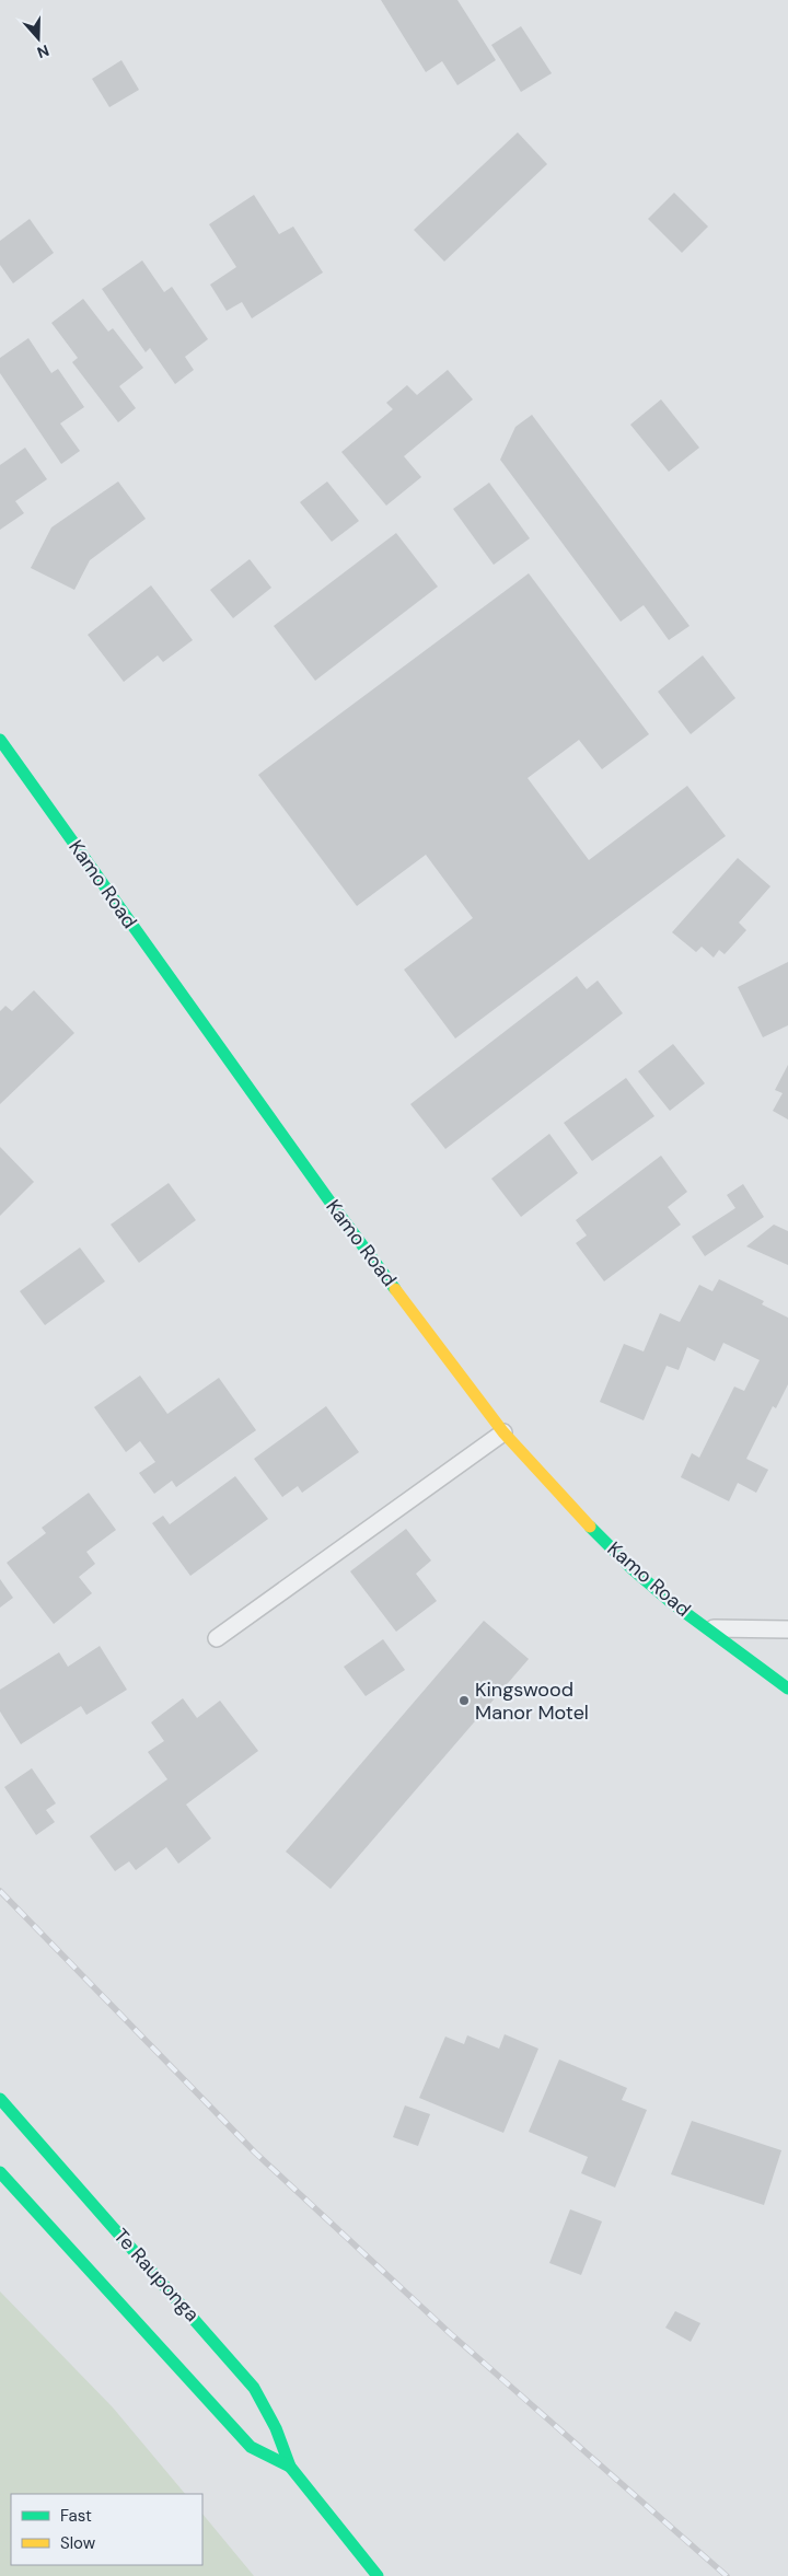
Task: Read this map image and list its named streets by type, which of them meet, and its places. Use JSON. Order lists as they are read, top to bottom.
{
  "streets": {
    "main road": ["Kamo Road", "Te Rauponga"]
  },
  "places": ["Kingswood Manor Motel"],
  "legend": ["Fast", "Slow"],
  "north": "bottom"
}
